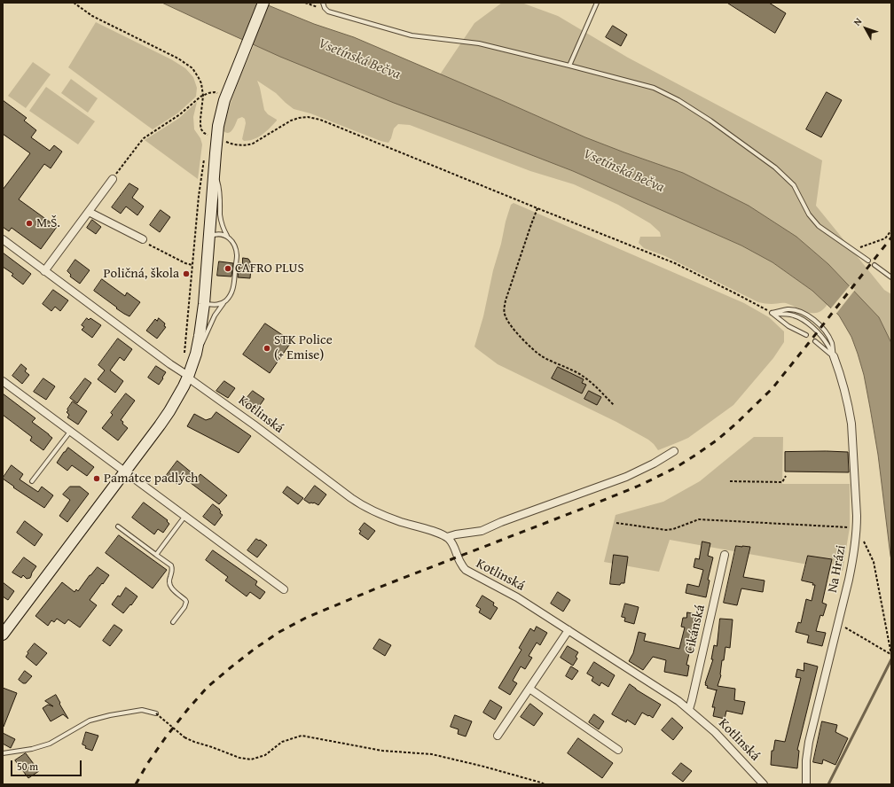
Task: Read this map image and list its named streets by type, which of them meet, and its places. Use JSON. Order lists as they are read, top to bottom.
{
  "streets": {
    "street": ["Kotlinská", "Na Hrázi", "Cikánská"]
  },
  "crossings": [
    ["Kotlinská", "Cikánská"]
  ],
  "water": ["Vsetínská Bečva"],
  "places": [
    "M.Š.",
    "CAFRO PLUS",
    "Poličná, škola",
    "STK Police (+ Emise)",
    "Památce padlých"
  ],
  "scale_bar": "50 m",
  "north": "top left"
}
